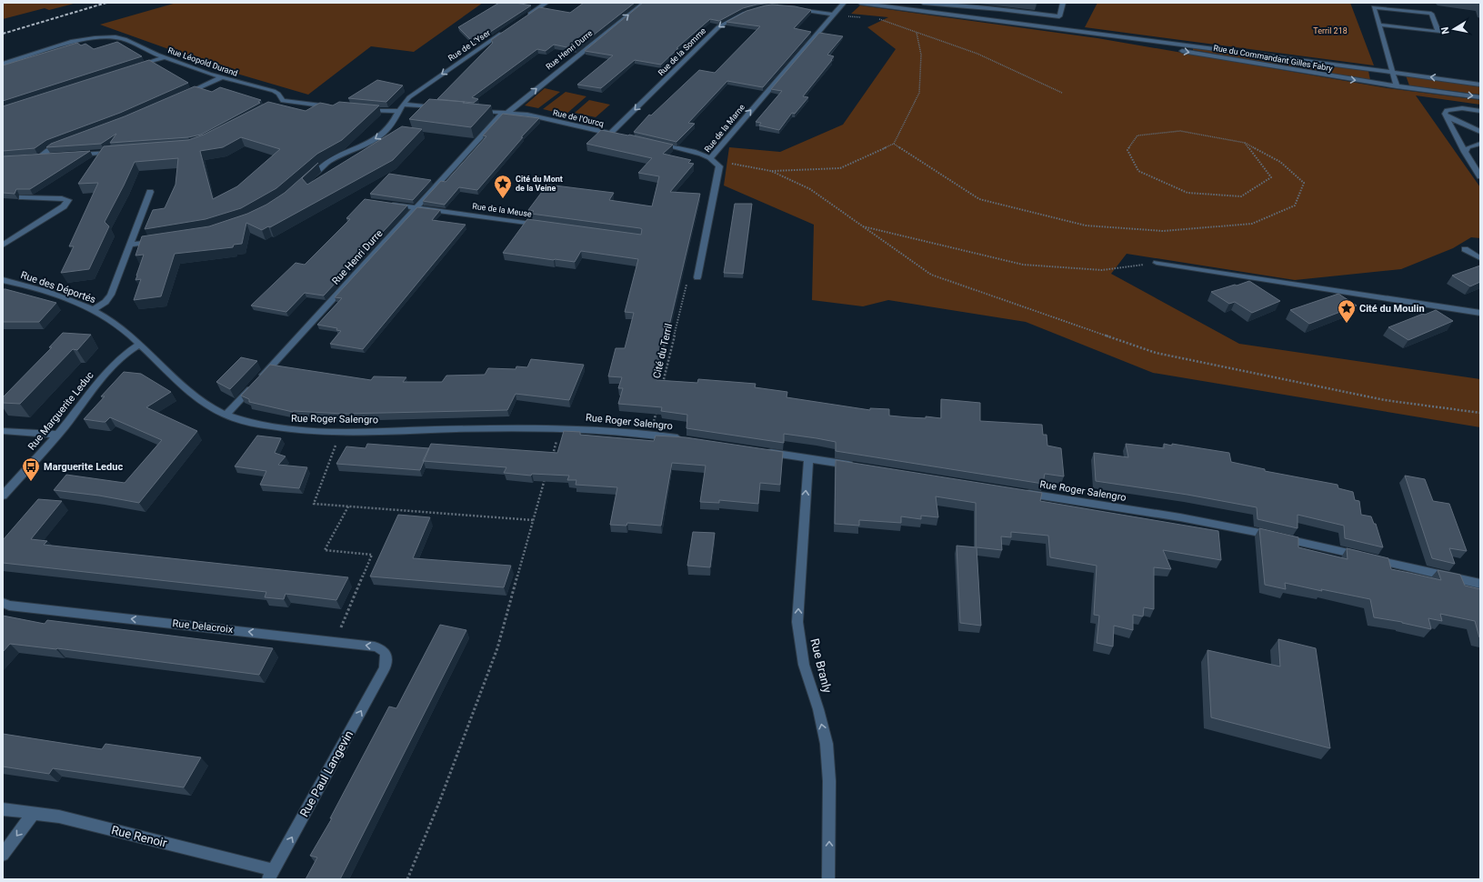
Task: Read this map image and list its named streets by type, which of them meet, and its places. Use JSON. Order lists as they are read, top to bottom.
{
  "streets": {
    "street": [
      "Rue de L'Yser",
      "Rue Henri Durre",
      "Rue de la Somme",
      "Rue du Commandant Gilles Fabry",
      "Rue Léopold Durand",
      "Rue de l'Ourcq",
      "Rue de la Marne",
      "Rue de la Meuse",
      "Rue des Déportés",
      "Rue Marguerite Leduc",
      "Rue Roger Salengro",
      "Rue Delacroix",
      "Rue Branly",
      "Rue Paul Langevin",
      "Rue Renoir"
    ],
    "path": ["Cité du Terril"]
  },
  "crossings": [
    ["Rue Henri Durre", "Rue de l'Ourcq"],
    ["Rue Henri Durre", "Rue de la Meuse"],
    ["Rue Henri Durre", "Rue Roger Salengro"],
    ["Rue de la Somme", "Rue de l'Ourcq"],
    ["Rue de la Marne", "Cité du Terril"],
    ["Rue des Déportés", "Rue Marguerite Leduc"],
    ["Rue des Déportés", "Rue Roger Salengro"],
    ["Rue Marguerite Leduc", "Rue Roger Salengro"],
    ["Rue Delacroix", "Rue Paul Langevin"],
    ["Rue Paul Langevin", "Rue Renoir"]
  ],
  "one_way": [
    "Rue de L'Yser",
    "Rue de la Somme",
    "Rue de la Marne",
    "Rue Delacroix",
    "Rue Branly",
    "Rue Paul Langevin"
  ],
  "parks": ["Terril 218"],
  "places": {
    "place": ["Cité du Mont de la Veine", "Cité du Moulin"],
    "bus stop": ["Marguerite Leduc"]
  },
  "north": "left"
}
